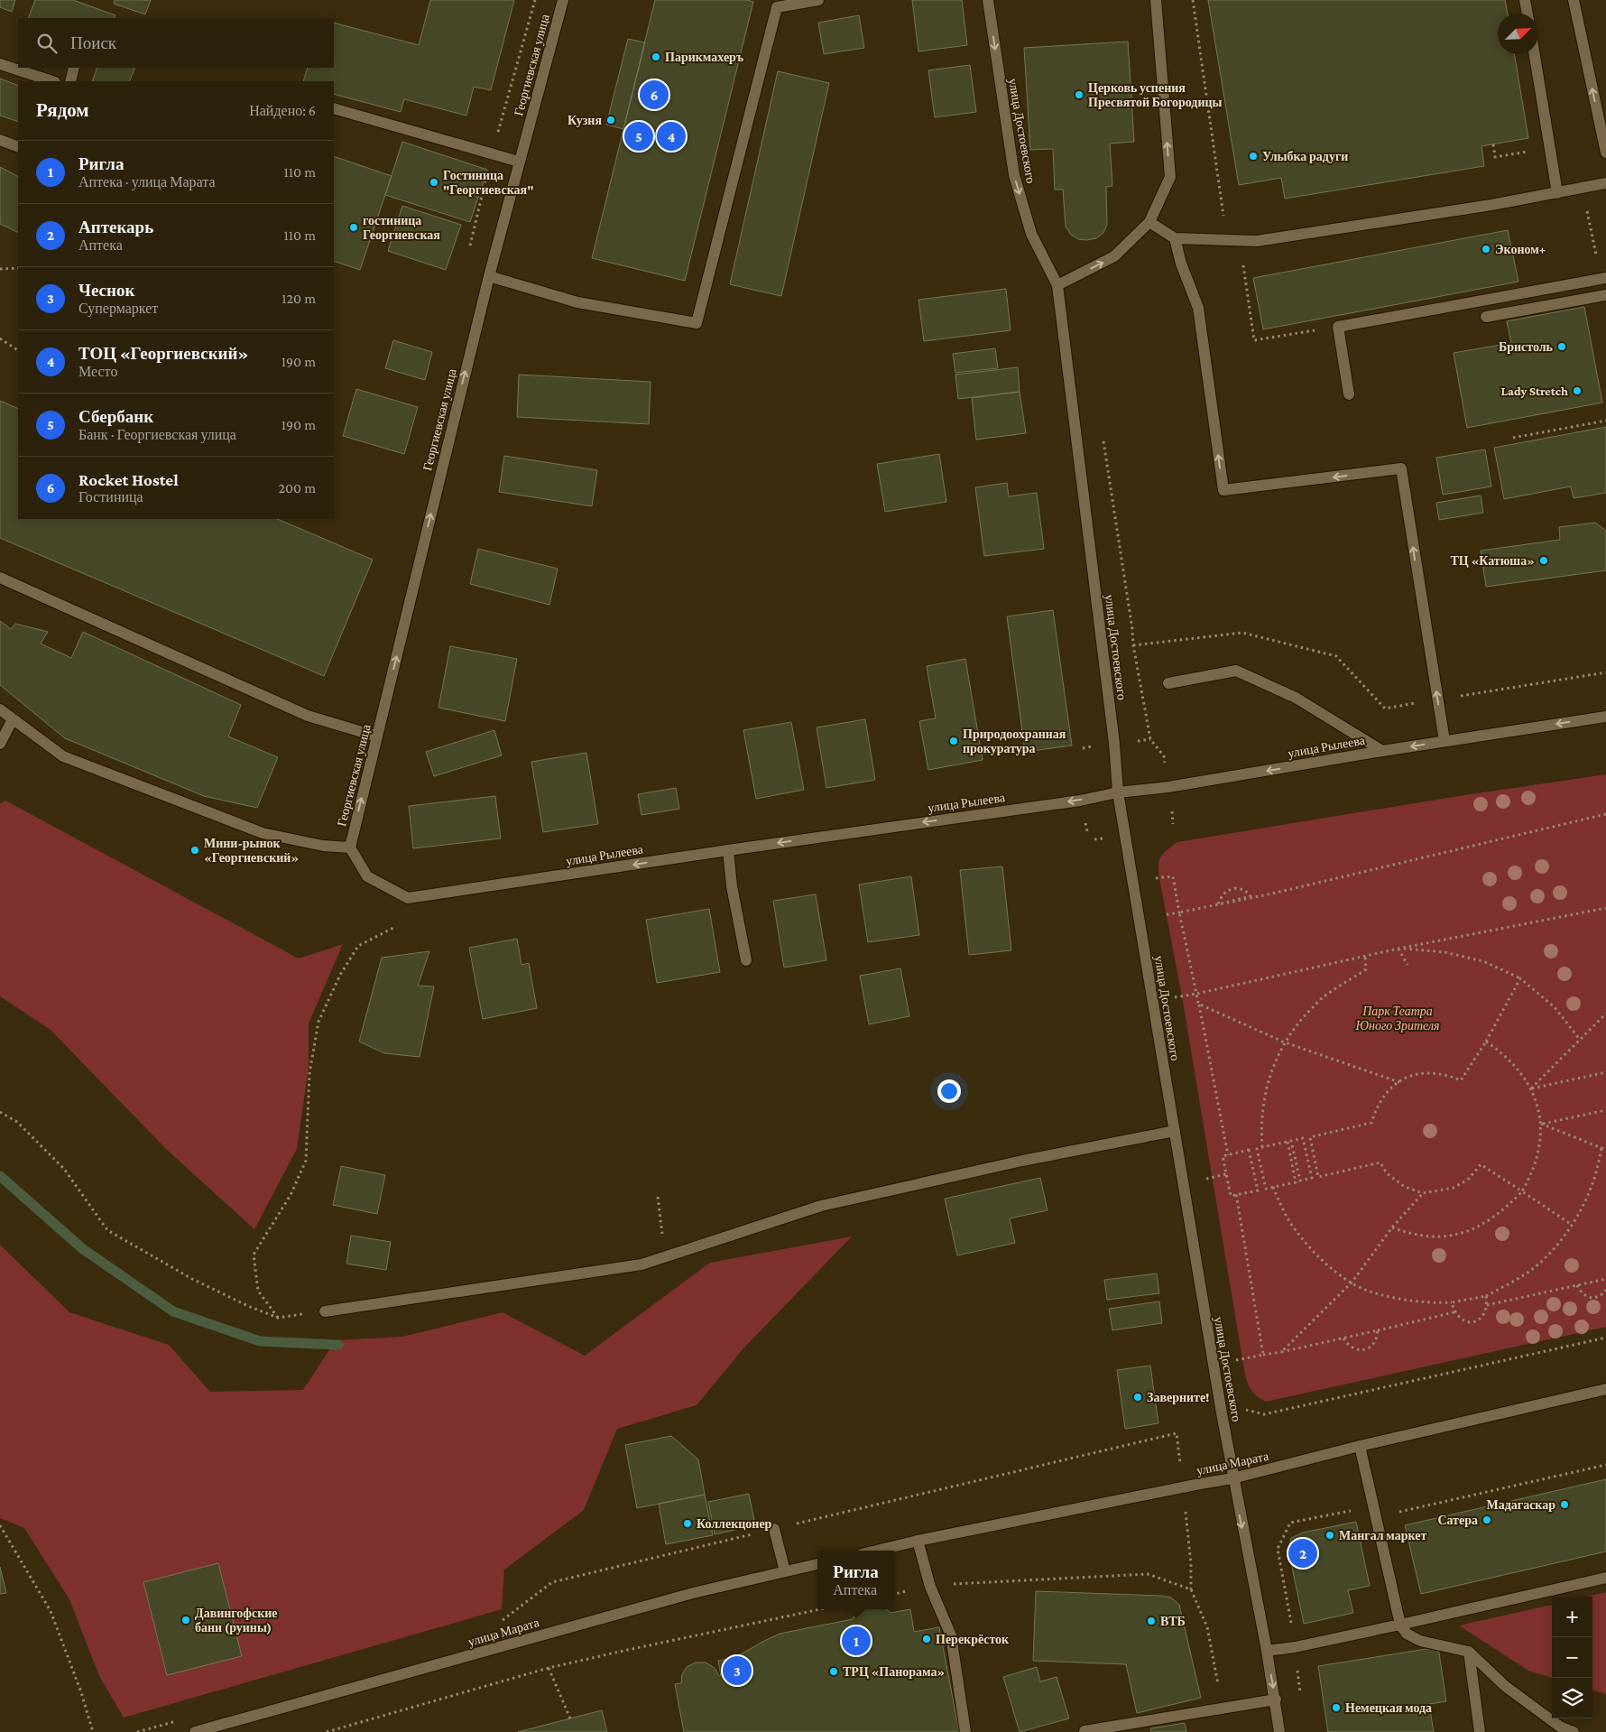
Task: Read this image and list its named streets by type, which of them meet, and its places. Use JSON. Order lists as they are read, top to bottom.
{
  "streets": {
    "street": [
      "Георгиевская улица",
      "улица Достоевского",
      "улица Рылеева",
      "улица Марата"
    ]
  },
  "crossings": [
    ["Георгиевская улица", "улица Рылеева"],
    ["улица Достоевского", "улица Рылеева"],
    ["улица Достоевского", "улица Марата"]
  ],
  "one_way": ["Георгиевская улица", "улица Рылеева"],
  "parks": ["Парк Театра Юного Зрителя"],
  "places": [
    "Парикмахеръ",
    "Церковь успения Пресвятой Богородицы",
    "Кузня",
    "Улыбка радуги",
    "Гостиница \"Георгиевская\"",
    "гостиница Георгиевская",
    "Эконом+",
    "Бристоль",
    "Lady Stretch",
    "ТЦ «Катюша»",
    "Природоохранная прокуратура",
    "Мини-рынок «Георгиевский»",
    "Заверните!",
    "Мадагаскар",
    "Сатера",
    "Коллекцонер",
    "Мангал маркет",
    "Давингофские бани (руины)",
    "ВТБ",
    "Перекрёсток",
    "ТРЦ «Панорама»",
    "Немецкая мода"
  ],
  "north": "top right",
  "page": {
    "search": "Поиск",
    "pins": [
      "6",
      "4",
      "5",
      "2",
      "1",
      "3"
    ],
    "heading": ["Рядом", "Найдено: 6"],
    "list": [
      {
        "mark": "1",
        "name": "Ригла",
        "note": "Аптека · улица Марата",
        "value": "110 m"
      },
      {
        "mark": "2",
        "name": "Аптекарь",
        "note": "Аптека",
        "value": "110 m"
      },
      {
        "mark": "3",
        "name": "Чеснок",
        "note": "Супермаркет",
        "value": "120 m"
      },
      {
        "mark": "4",
        "name": "ТОЦ «Георгиевский»",
        "note": "Место",
        "value": "190 m"
      },
      {
        "mark": "5",
        "name": "Сбербанк",
        "note": "Банк · Георгиевская улица",
        "value": "190 m"
      },
      {
        "mark": "6",
        "name": "Rocket Hostel",
        "note": "Гостиница",
        "value": "200 m"
      }
    ],
    "popup": ["Ригла", "Аптека"],
    "map_buttons": ["+", "−"]
  }
}
